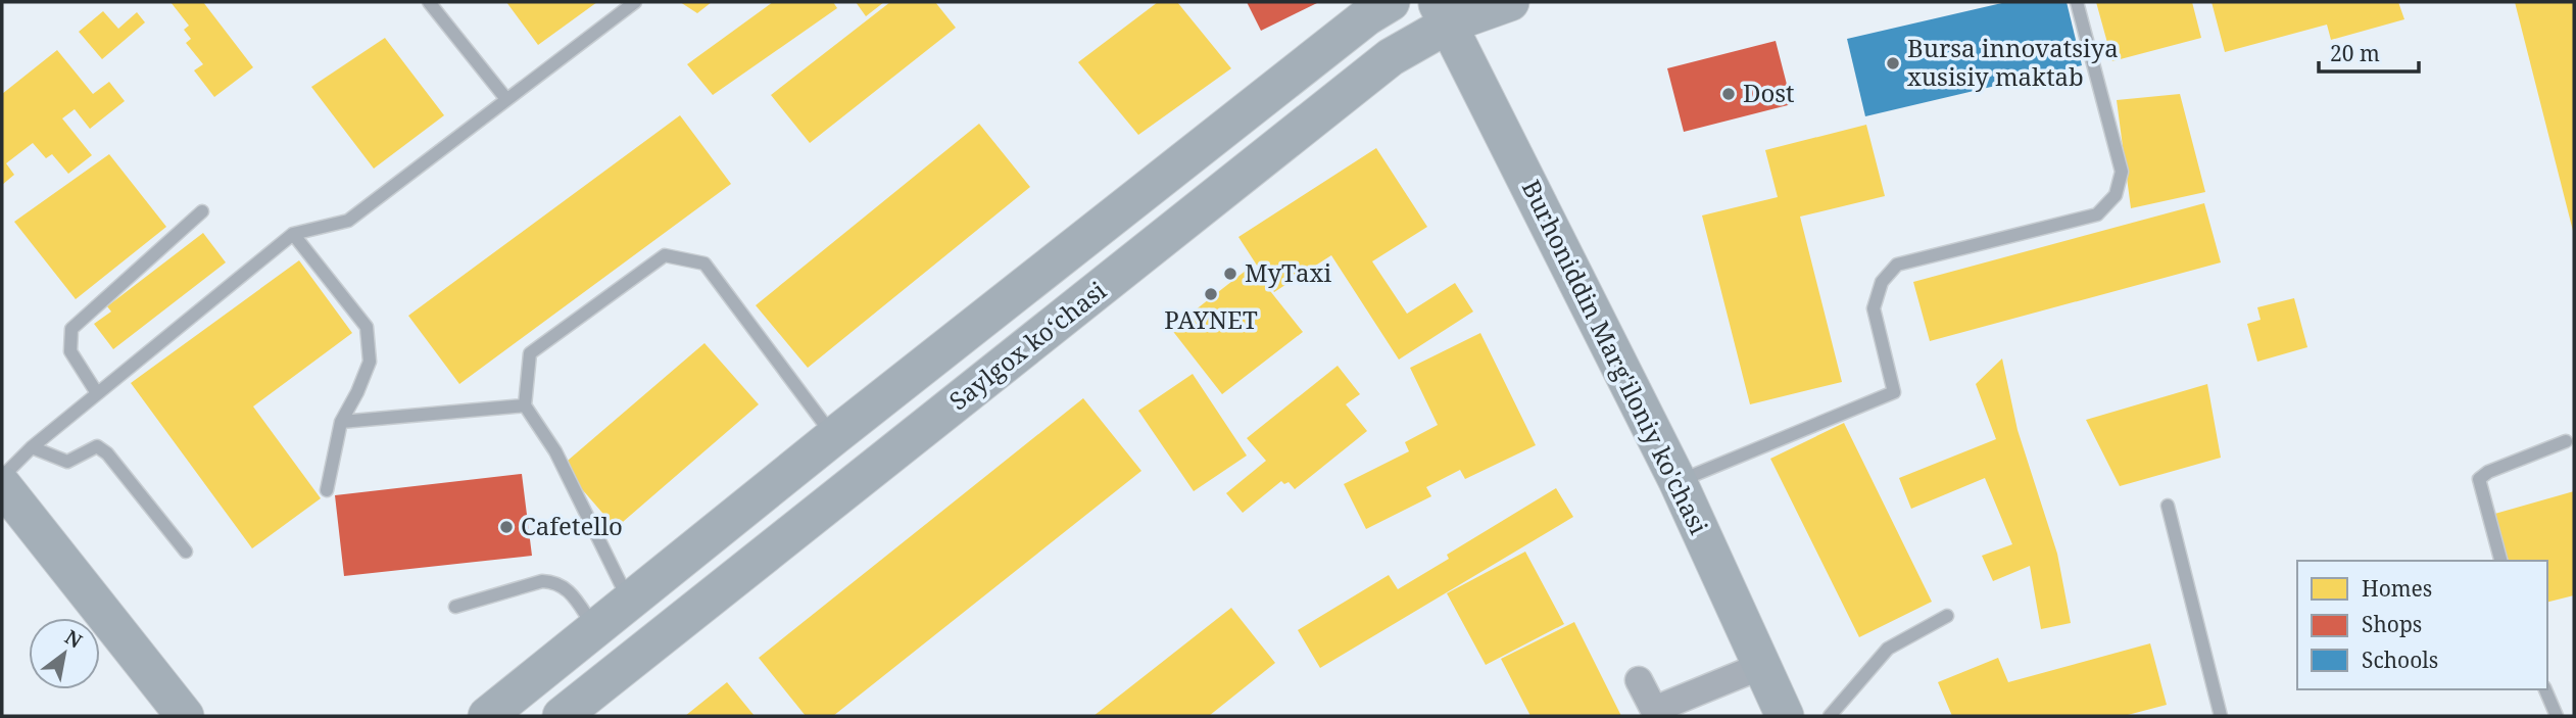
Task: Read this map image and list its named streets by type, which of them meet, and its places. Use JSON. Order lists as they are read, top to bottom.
{
  "streets": {
    "main road": ["Saylgox koʻchasi", "Burhoniddin Marg'iloniy ko'chasi"]
  },
  "crossings": [
    ["Saylgox koʻchasi", "Burhoniddin Marg'iloniy ko'chasi"]
  ],
  "places": [
    "Bursa innovatsiya xusisiy maktab",
    "Dost",
    "MyTaxi",
    "PAYNET",
    "Cafetello"
  ],
  "legend": ["Homes", "Shops", "Schools"],
  "scale_bar": "20 m",
  "north": "top right"
}
